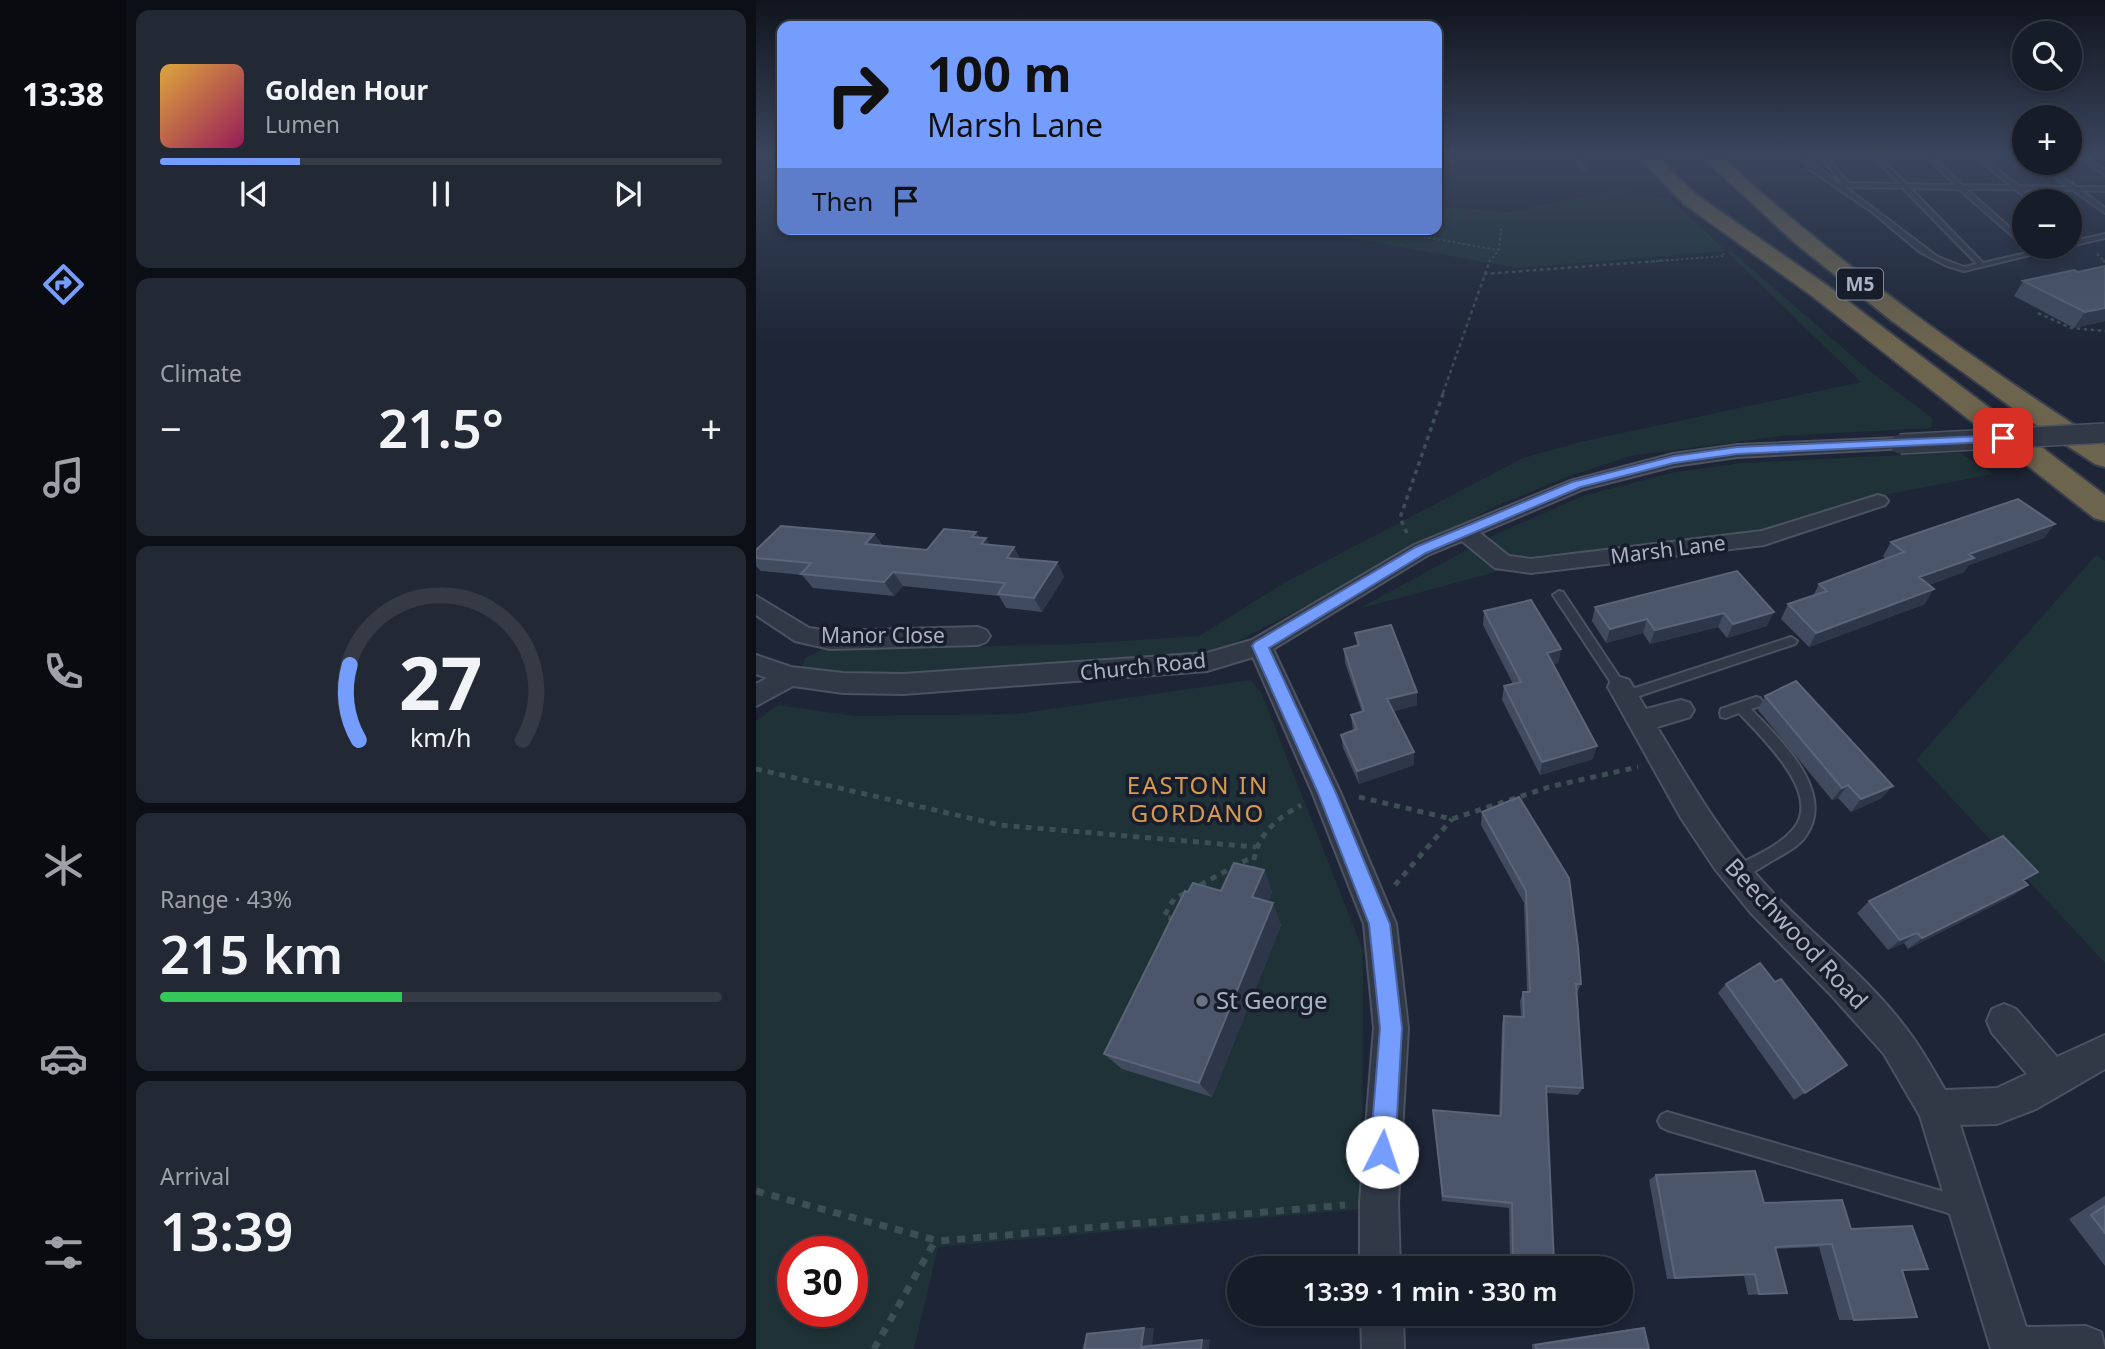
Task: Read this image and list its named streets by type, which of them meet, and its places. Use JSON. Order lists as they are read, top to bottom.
{
  "streets": {
    "highway": ["M5"],
    "street": [
      "Marsh Lane",
      "Manor Close",
      "Church Road",
      "Beechwood Road"
    ]
  },
  "districts": ["EASTON IN GORDANO"],
  "places": ["St George"],
  "page": {
    "tabs": "13:38",
    "map_buttons": ["+", "−"],
    "turn": ["100 m", "Marsh Lane"],
    "song": ["Golden Hour", "Lumen"],
    "then": "Then",
    "tile": [
      "Climate",
      ["Range · 43%", "215 km"],
      ["Arrival", "13:39"]
    ],
    "heat": ["−", "21.5°", "+"],
    "limit": "30",
    "trip": "13:39 · 1 min · 330 m",
    "gauge": ["27", "km/h"]
  }
}
